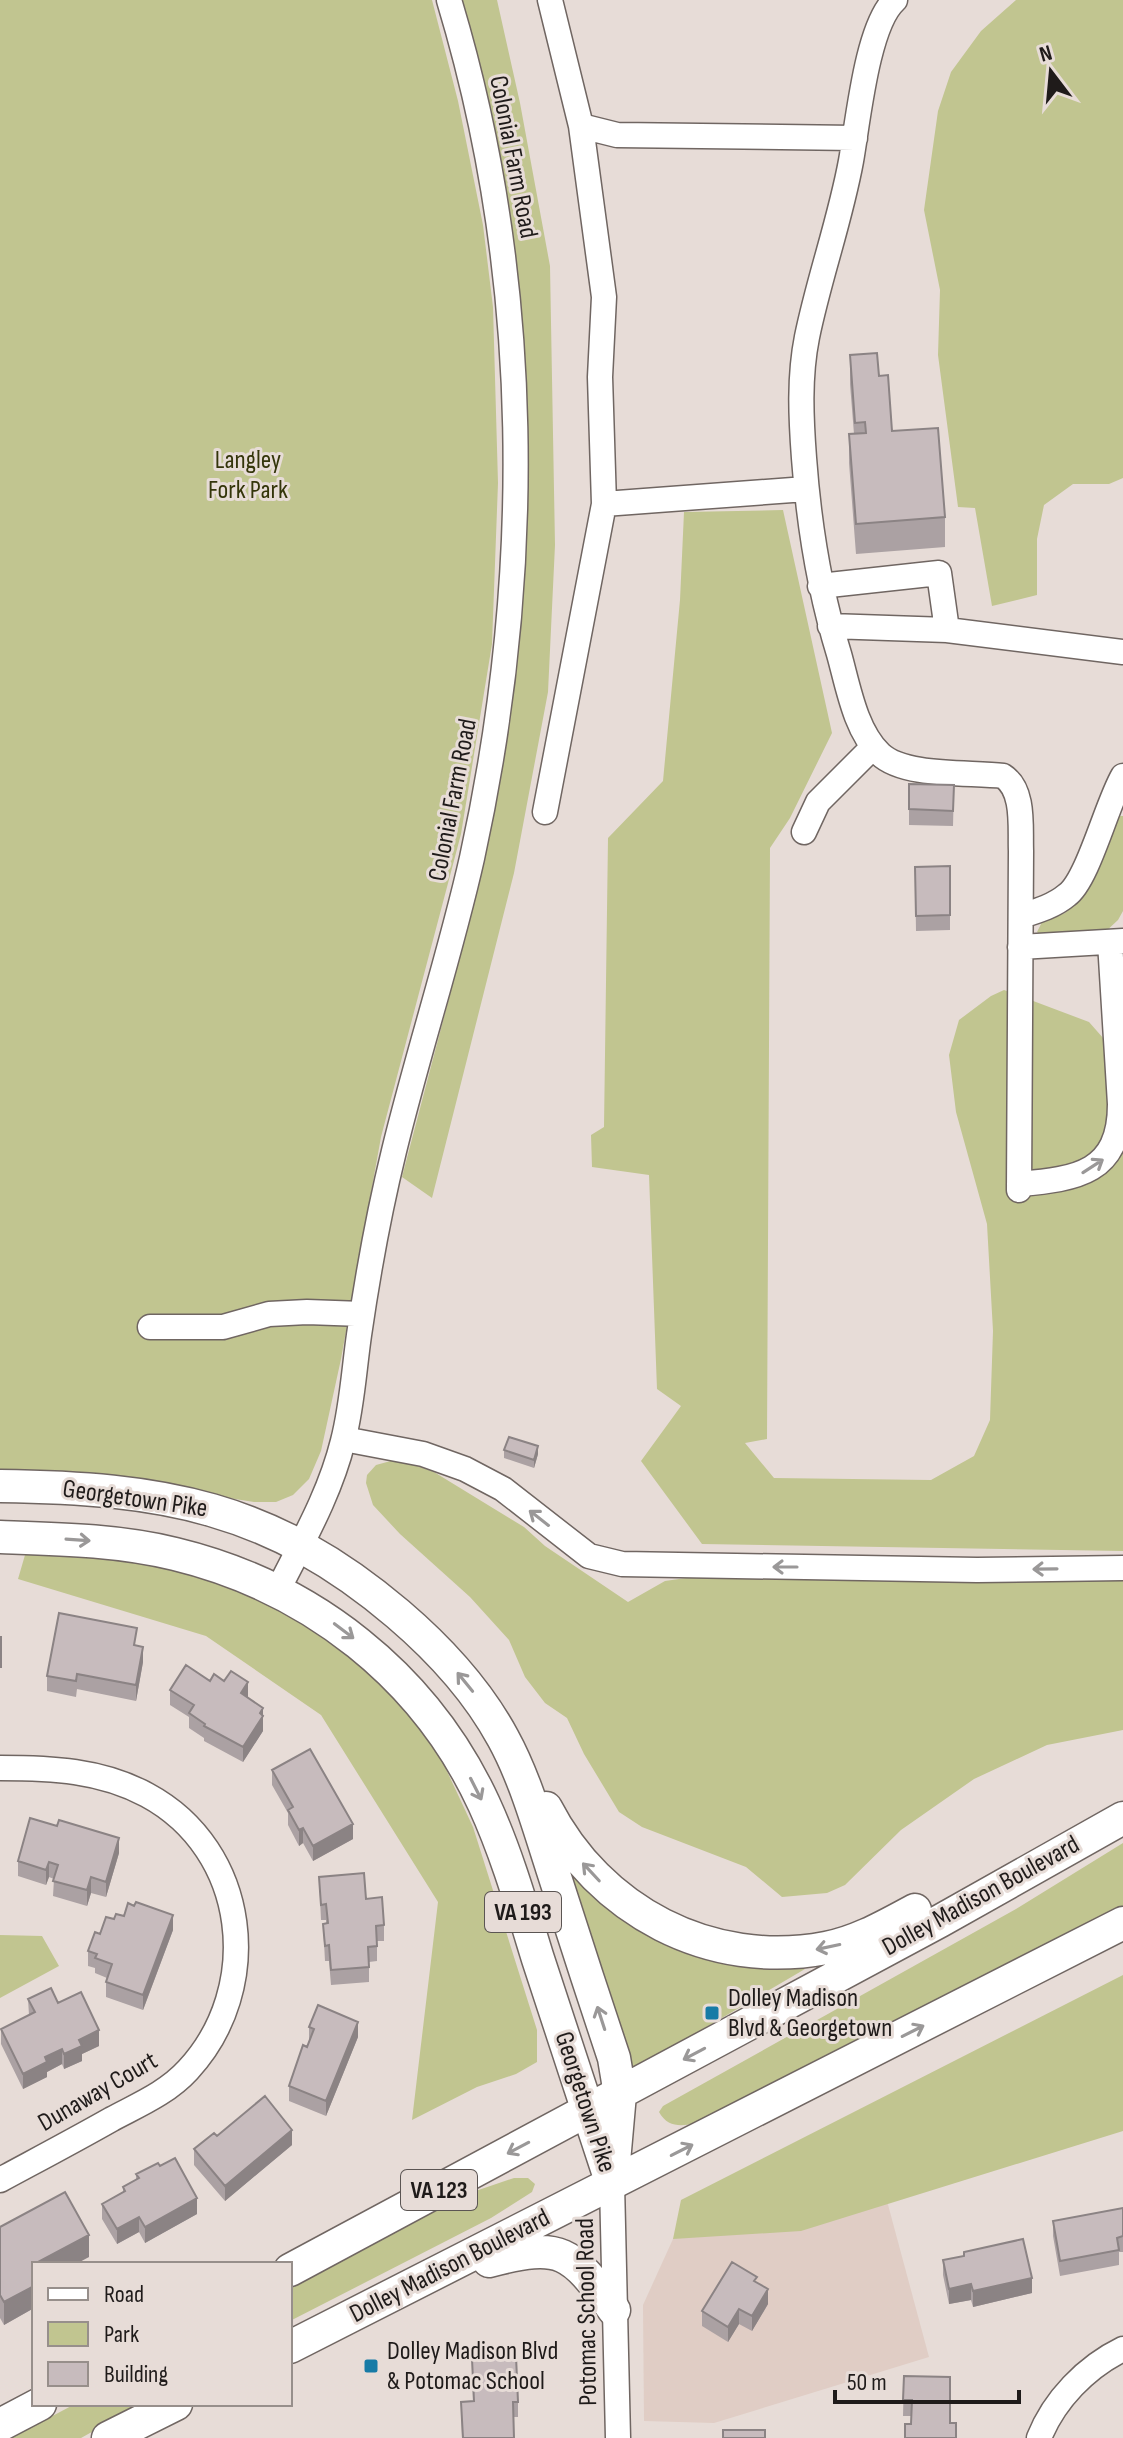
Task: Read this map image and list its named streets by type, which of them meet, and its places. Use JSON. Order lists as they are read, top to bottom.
{
  "streets": {
    "main road": [
      "Georgetown Pike",
      "Dolley Madison Boulevard",
      "VA 193",
      "VA 123"
    ],
    "street": ["Colonial Farm Road", "Dunaway Court", "Potomac School Road"]
  },
  "crossings": [
    ["Colonial Farm Road", "Georgetown Pike"],
    ["Georgetown Pike", "Dolley Madison Boulevard"],
    ["Georgetown Pike", "Potomac School Road"],
    ["Dolley Madison Boulevard", "Potomac School Road"]
  ],
  "parks": ["Langley Fork Park"],
  "places": {
    "transit": ["Dolley Madison Blvd & Georgetown", "Dolley Madison Blvd & Potomac School"]
  },
  "legend": ["Road", "Park", "Building"],
  "scale_bar": "50 m",
  "north": "top"
}
